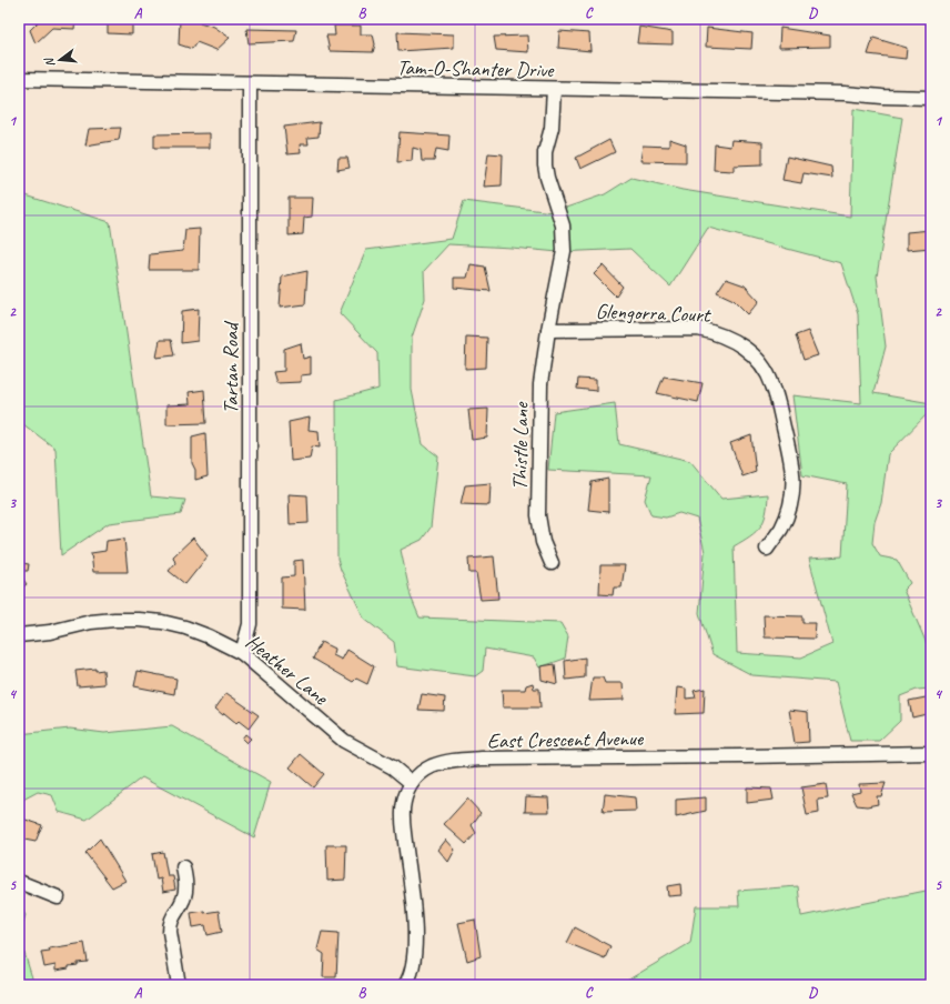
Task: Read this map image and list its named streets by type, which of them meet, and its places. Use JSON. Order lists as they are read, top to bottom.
{
  "streets": {
    "street": [
      "Tam-O-Shanter Drive",
      "Glengorra Court",
      "Tartan Road",
      "Thistle Lane",
      "Heather Lane",
      "East Crescent Avenue"
    ]
  },
  "crossings": [
    ["Tam-O-Shanter Drive", "Tartan Road"],
    ["Glengorra Court", "Thistle Lane"],
    ["Tartan Road", "Heather Lane"],
    ["Heather Lane", "East Crescent Avenue"]
  ],
  "north": "left",
  "grid": {
    "columns": [
      "A",
      "B",
      "C",
      "D"
    ],
    "rows": [
      "1",
      "2",
      "3",
      "4",
      "5"
    ]
  }
}
